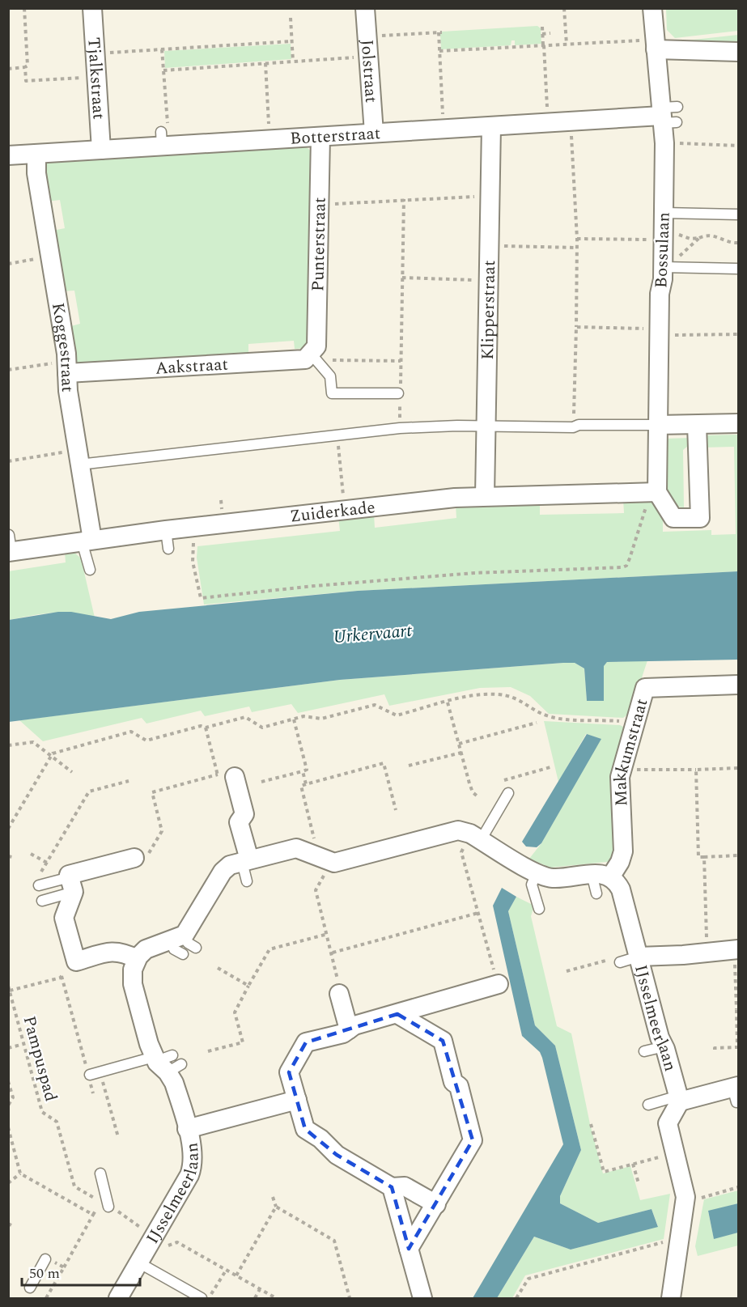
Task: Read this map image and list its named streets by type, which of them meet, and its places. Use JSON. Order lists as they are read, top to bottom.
{
  "streets": {
    "street": [
      "Jolstraat",
      "Tjalkstraat",
      "Botterstraat",
      "Punterstraat",
      "Bossulaan",
      "Klipperstraat",
      "Koggestraat",
      "Aakstraat",
      "Zuiderkade",
      "Makkumstraat",
      "IJsselmeerlaan"
    ],
    "path": ["Pampuspad"]
  },
  "crossings": [
    ["Jolstraat", "Botterstraat"],
    ["Tjalkstraat", "Botterstraat"],
    ["Botterstraat", "Punterstraat"],
    ["Botterstraat", "Bossulaan"],
    ["Botterstraat", "Klipperstraat"],
    ["Botterstraat", "Koggestraat"],
    ["Punterstraat", "Aakstraat"],
    ["Bossulaan", "Zuiderkade"],
    ["Klipperstraat", "Zuiderkade"],
    ["Koggestraat", "Aakstraat"],
    ["Koggestraat", "Zuiderkade"],
    ["Makkumstraat", "IJsselmeerlaan"]
  ],
  "water": ["Urkervaart"],
  "scale_bar": "50 m"
}
